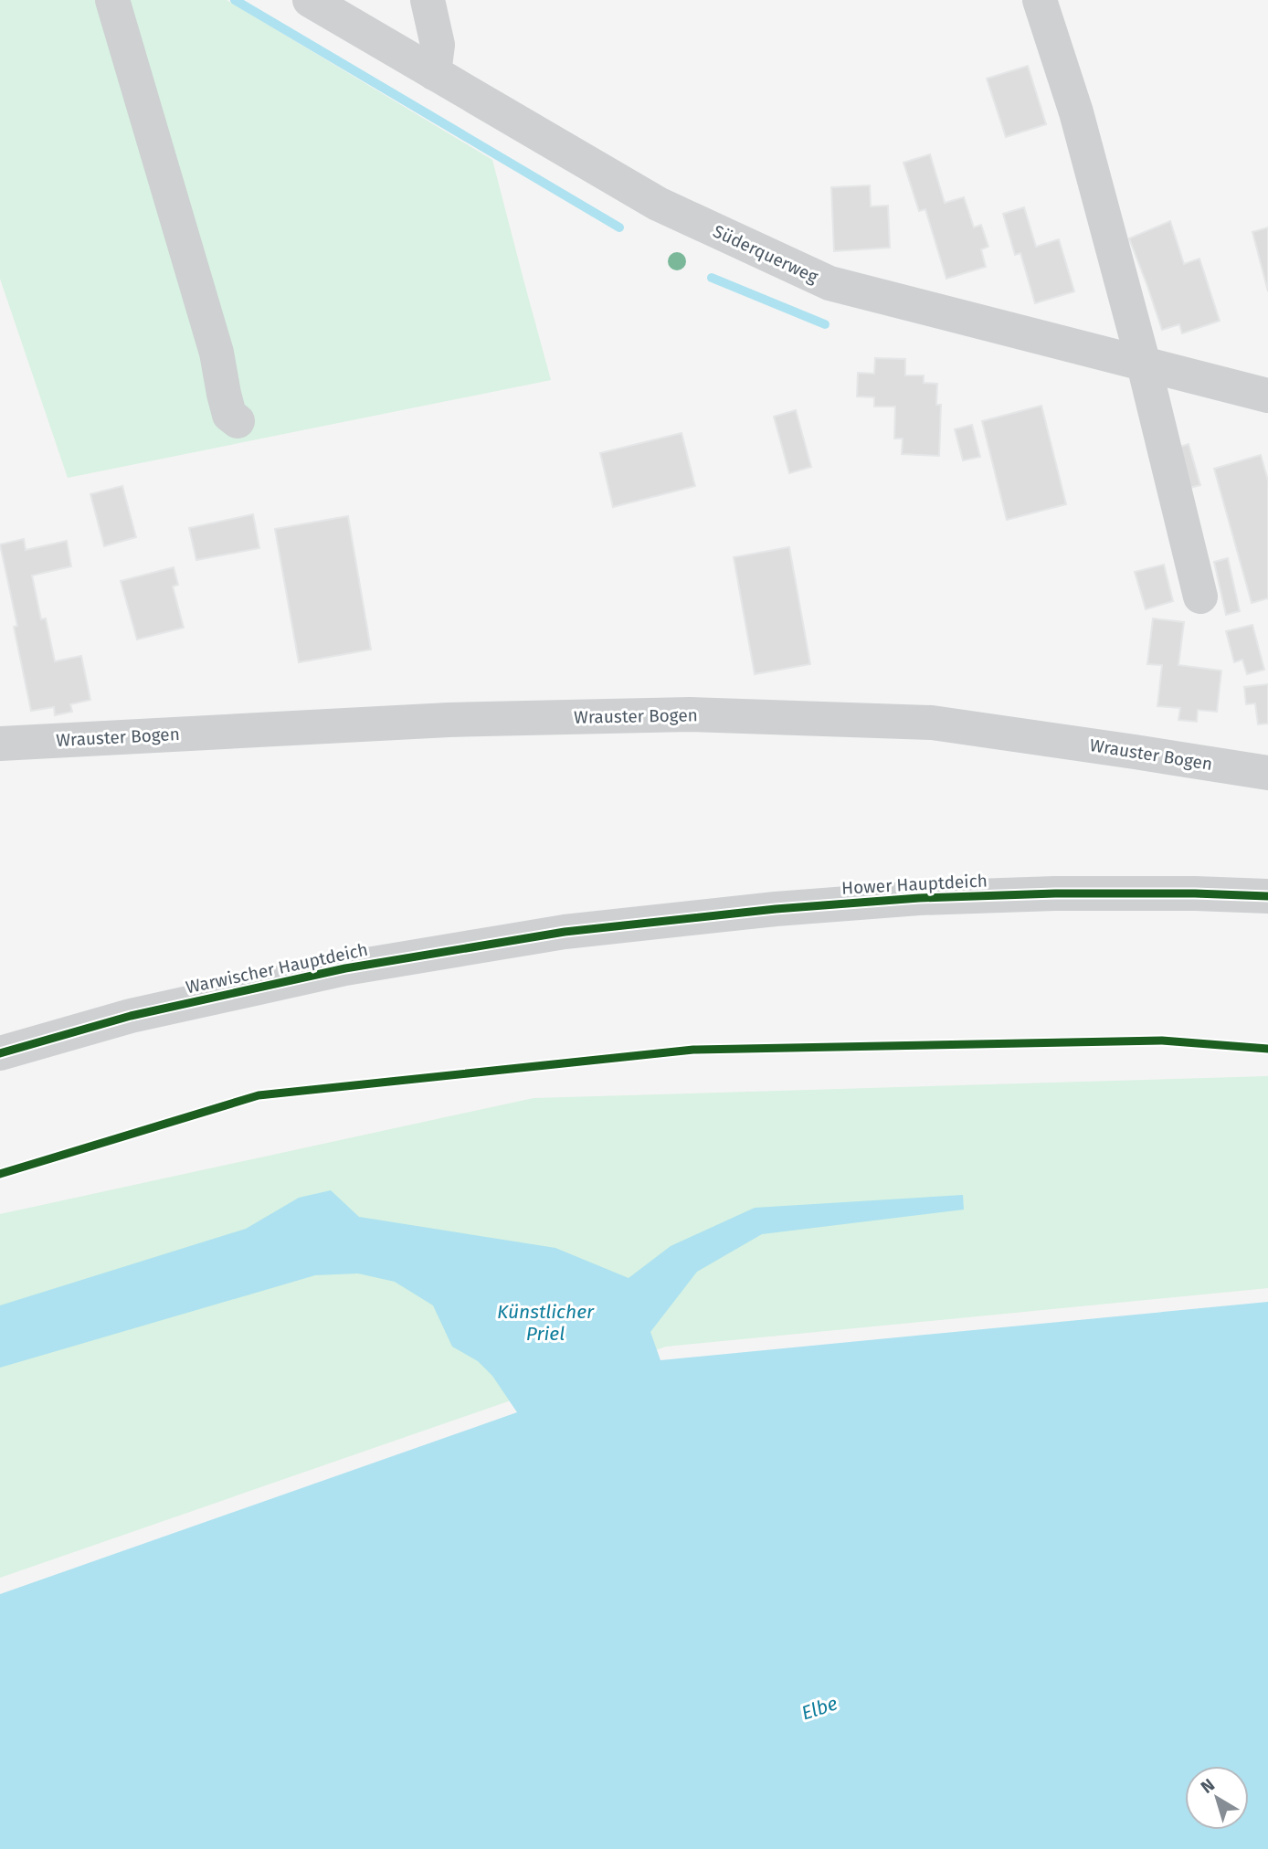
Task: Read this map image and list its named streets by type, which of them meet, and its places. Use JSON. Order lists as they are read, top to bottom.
{
  "streets": {
    "street": [
      "Süderquerweg",
      "Wrauster Bogen",
      "Hower Hauptdeich",
      "Warwischer Hauptdeich"
    ]
  },
  "crossings": [
    ["Hower Hauptdeich", "Warwischer Hauptdeich"]
  ],
  "water": ["Künstlicher Priel", "Elbe"],
  "north": "top left"
}
